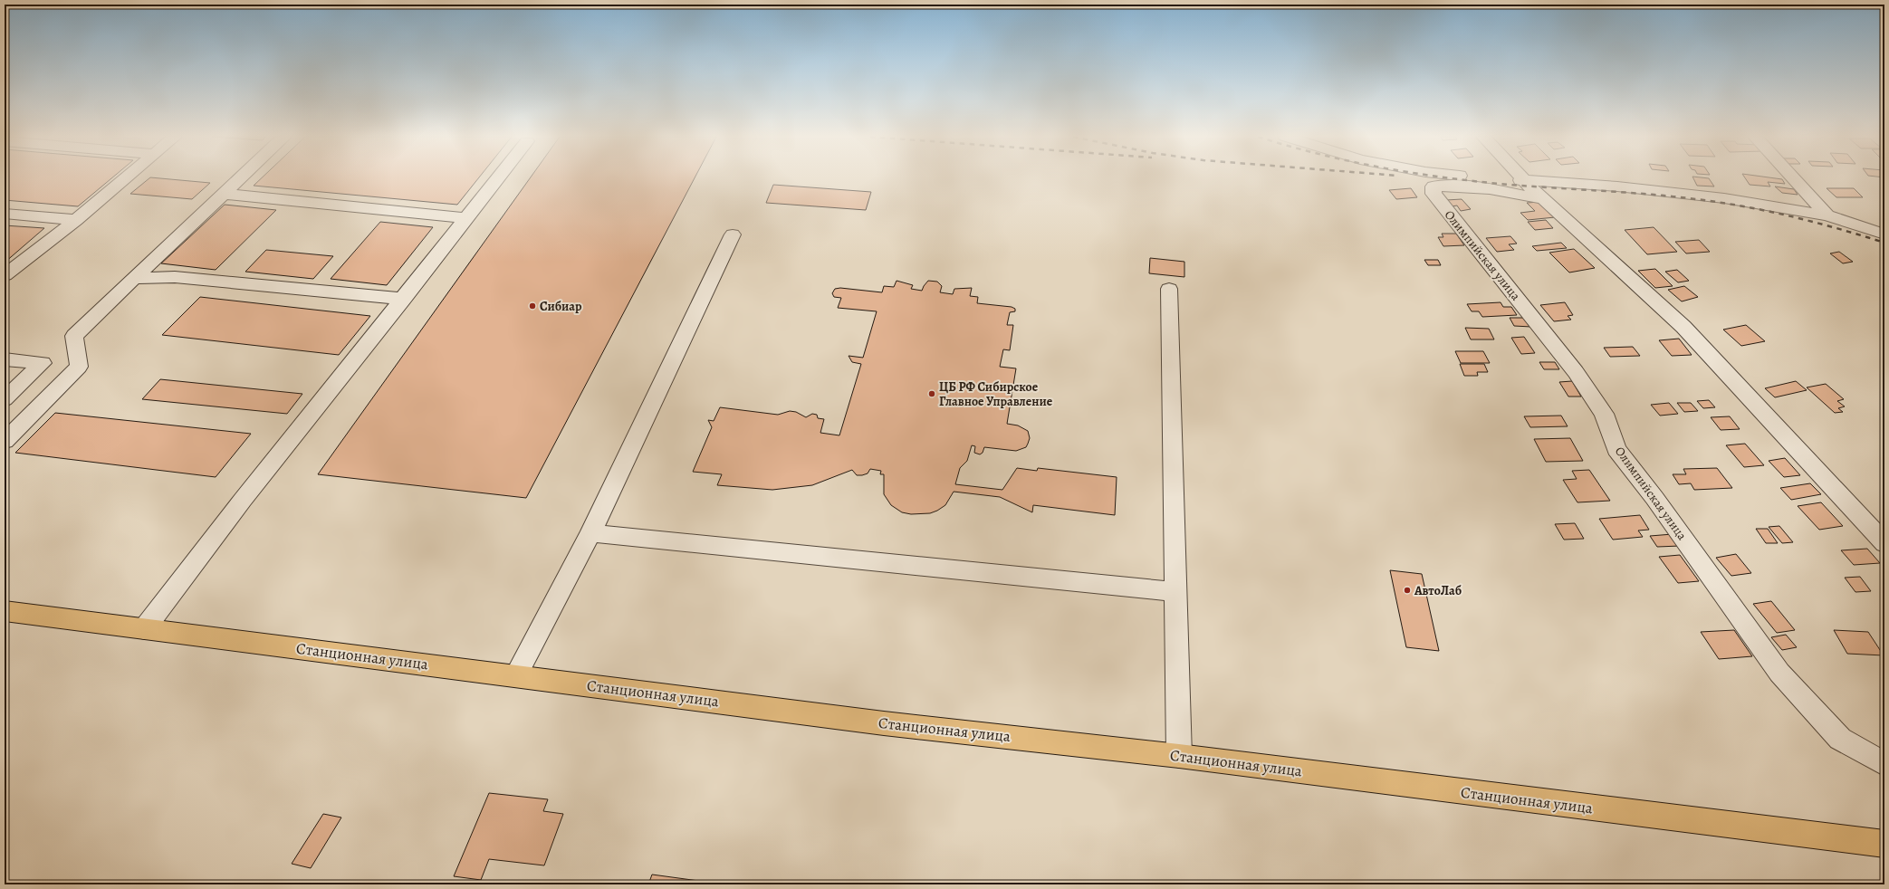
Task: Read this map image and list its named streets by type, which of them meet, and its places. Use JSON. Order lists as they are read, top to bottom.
{
  "streets": {
    "main road": ["Станционная улица"],
    "street": ["Олимпийская улица"]
  },
  "places": ["Сибиар", "ЦБ РФ Сибирское Главное Управление", "АвтоЛаб"]
}
